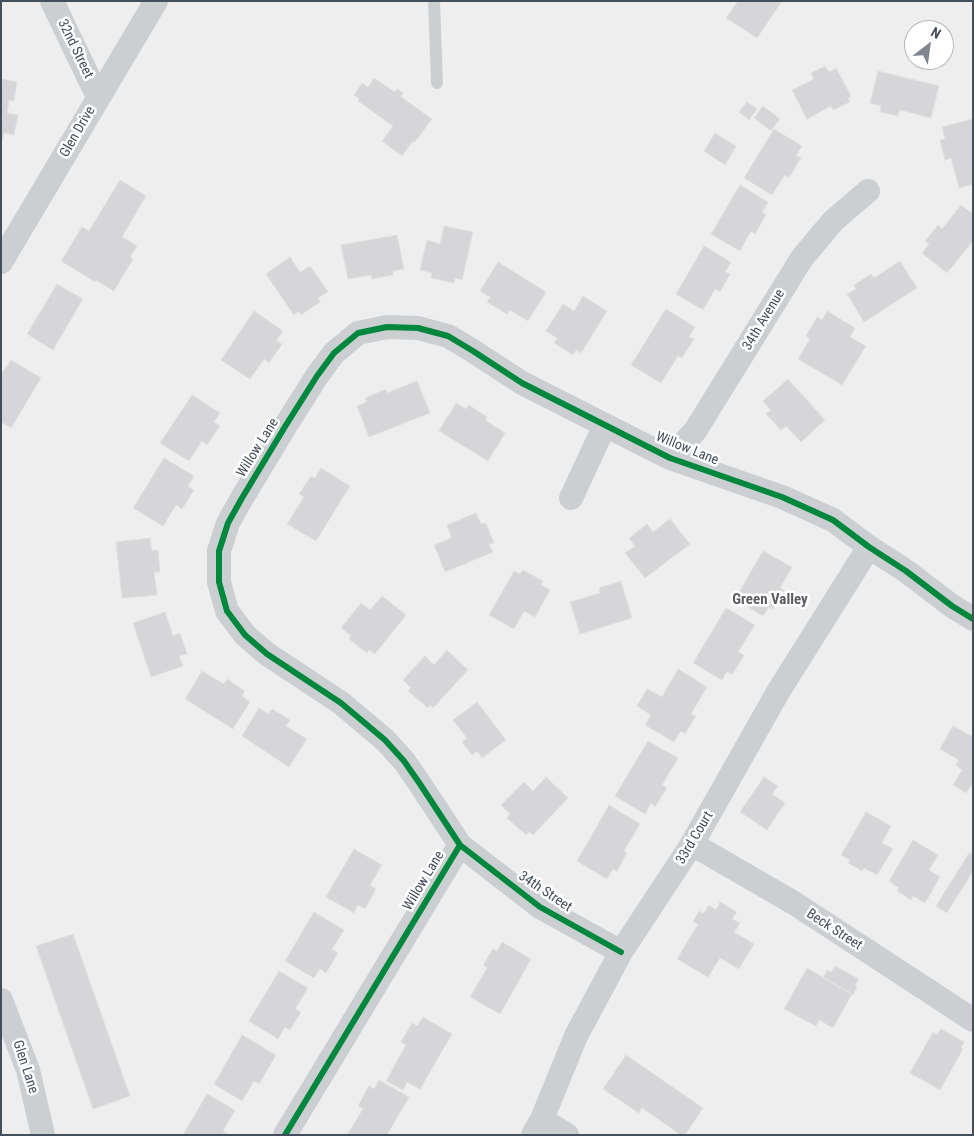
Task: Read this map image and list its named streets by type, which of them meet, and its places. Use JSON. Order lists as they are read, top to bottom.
{
  "streets": {
    "street": [
      "32nd Street",
      "Glen Drive",
      "34th Avenue",
      "Willow Lane",
      "33rd Court",
      "34th Street",
      "Beck Street",
      "Glen Lane"
    ]
  },
  "crossings": [
    ["32nd Street", "Glen Drive"],
    ["34th Avenue", "Willow Lane"],
    ["Willow Lane", "33rd Court"],
    ["Willow Lane", "34th Street"],
    ["33rd Court", "34th Street"],
    ["33rd Court", "Beck Street"]
  ],
  "districts": ["Green Valley"],
  "north": "top right"
}
